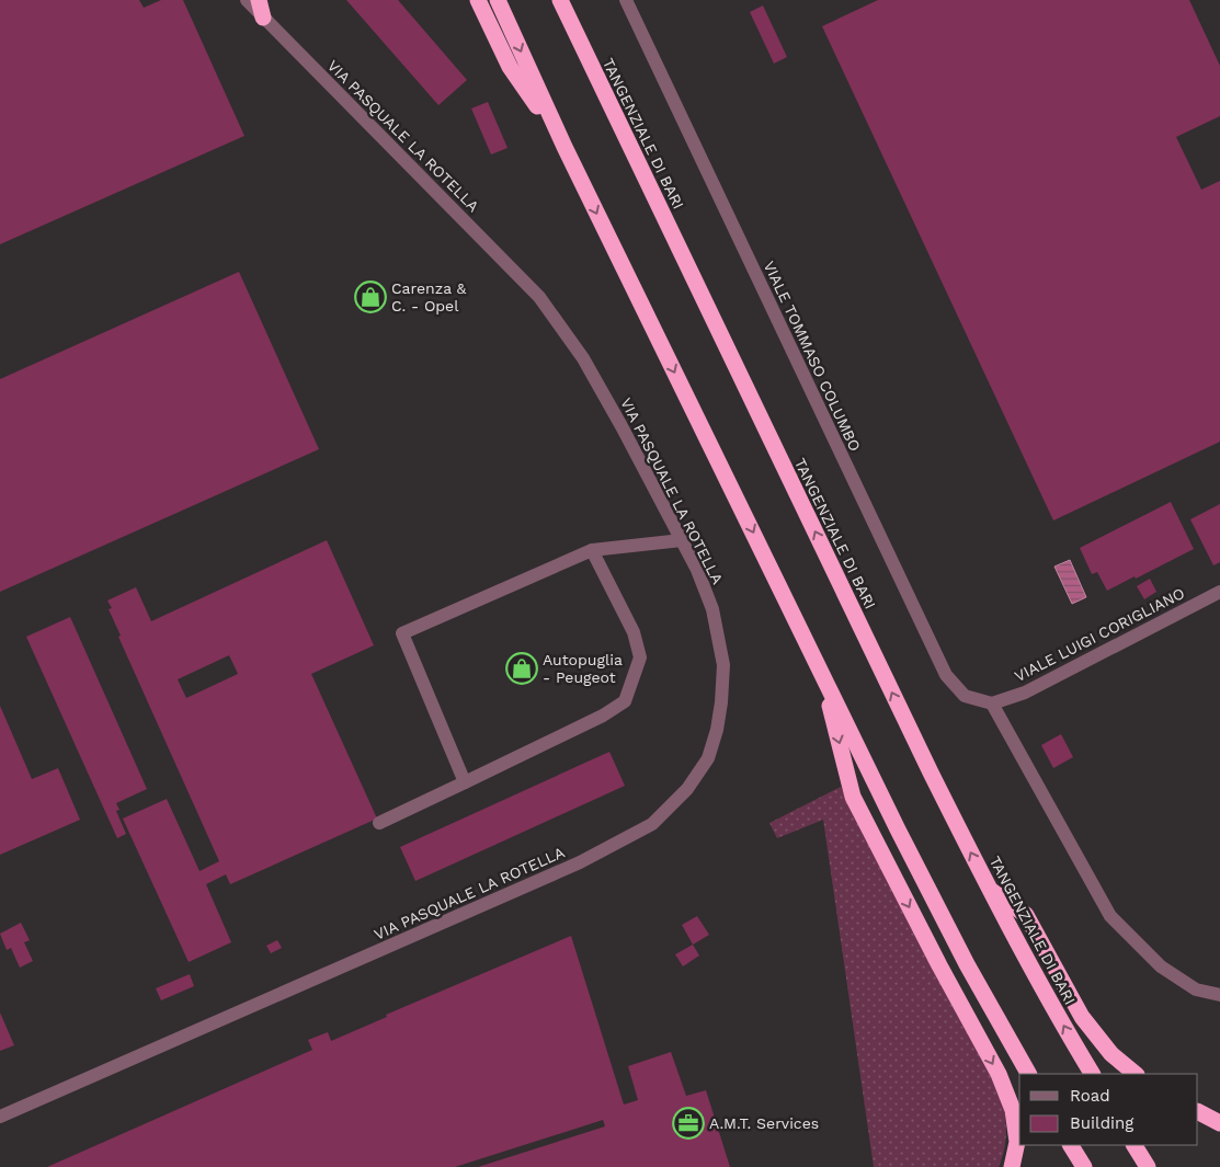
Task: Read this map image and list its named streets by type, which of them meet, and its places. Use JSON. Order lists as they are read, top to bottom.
{
  "streets": {
    "highway": ["TANGENZIALE DI BARI"],
    "street": ["VIA PASQUALE LA ROTELLA", "VIALE TOMMASO COLUMBO", "VIALE LUIGI CORIGLIANO"]
  },
  "crossings": [
    ["VIALE TOMMASO COLUMBO", "VIALE LUIGI CORIGLIANO"]
  ],
  "places": {
    "shop": ["Carenza & C. - Opel", "Autopuglia - Peugeot"],
    "office": ["A.M.T. Services"]
  },
  "legend": ["Road", "Building"]
}
